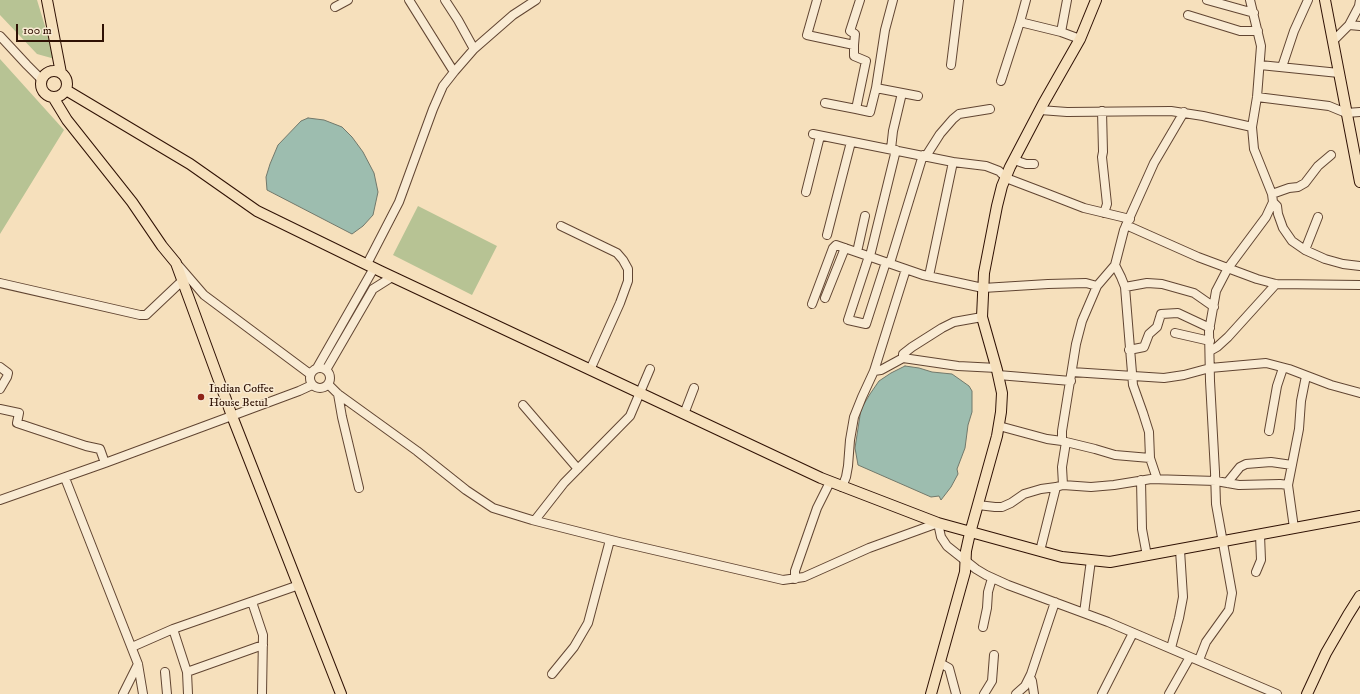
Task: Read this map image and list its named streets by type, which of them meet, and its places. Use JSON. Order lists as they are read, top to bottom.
{
  "places": ["Indian Coffee House Betul"],
  "scale_bar": "100 m"
}
